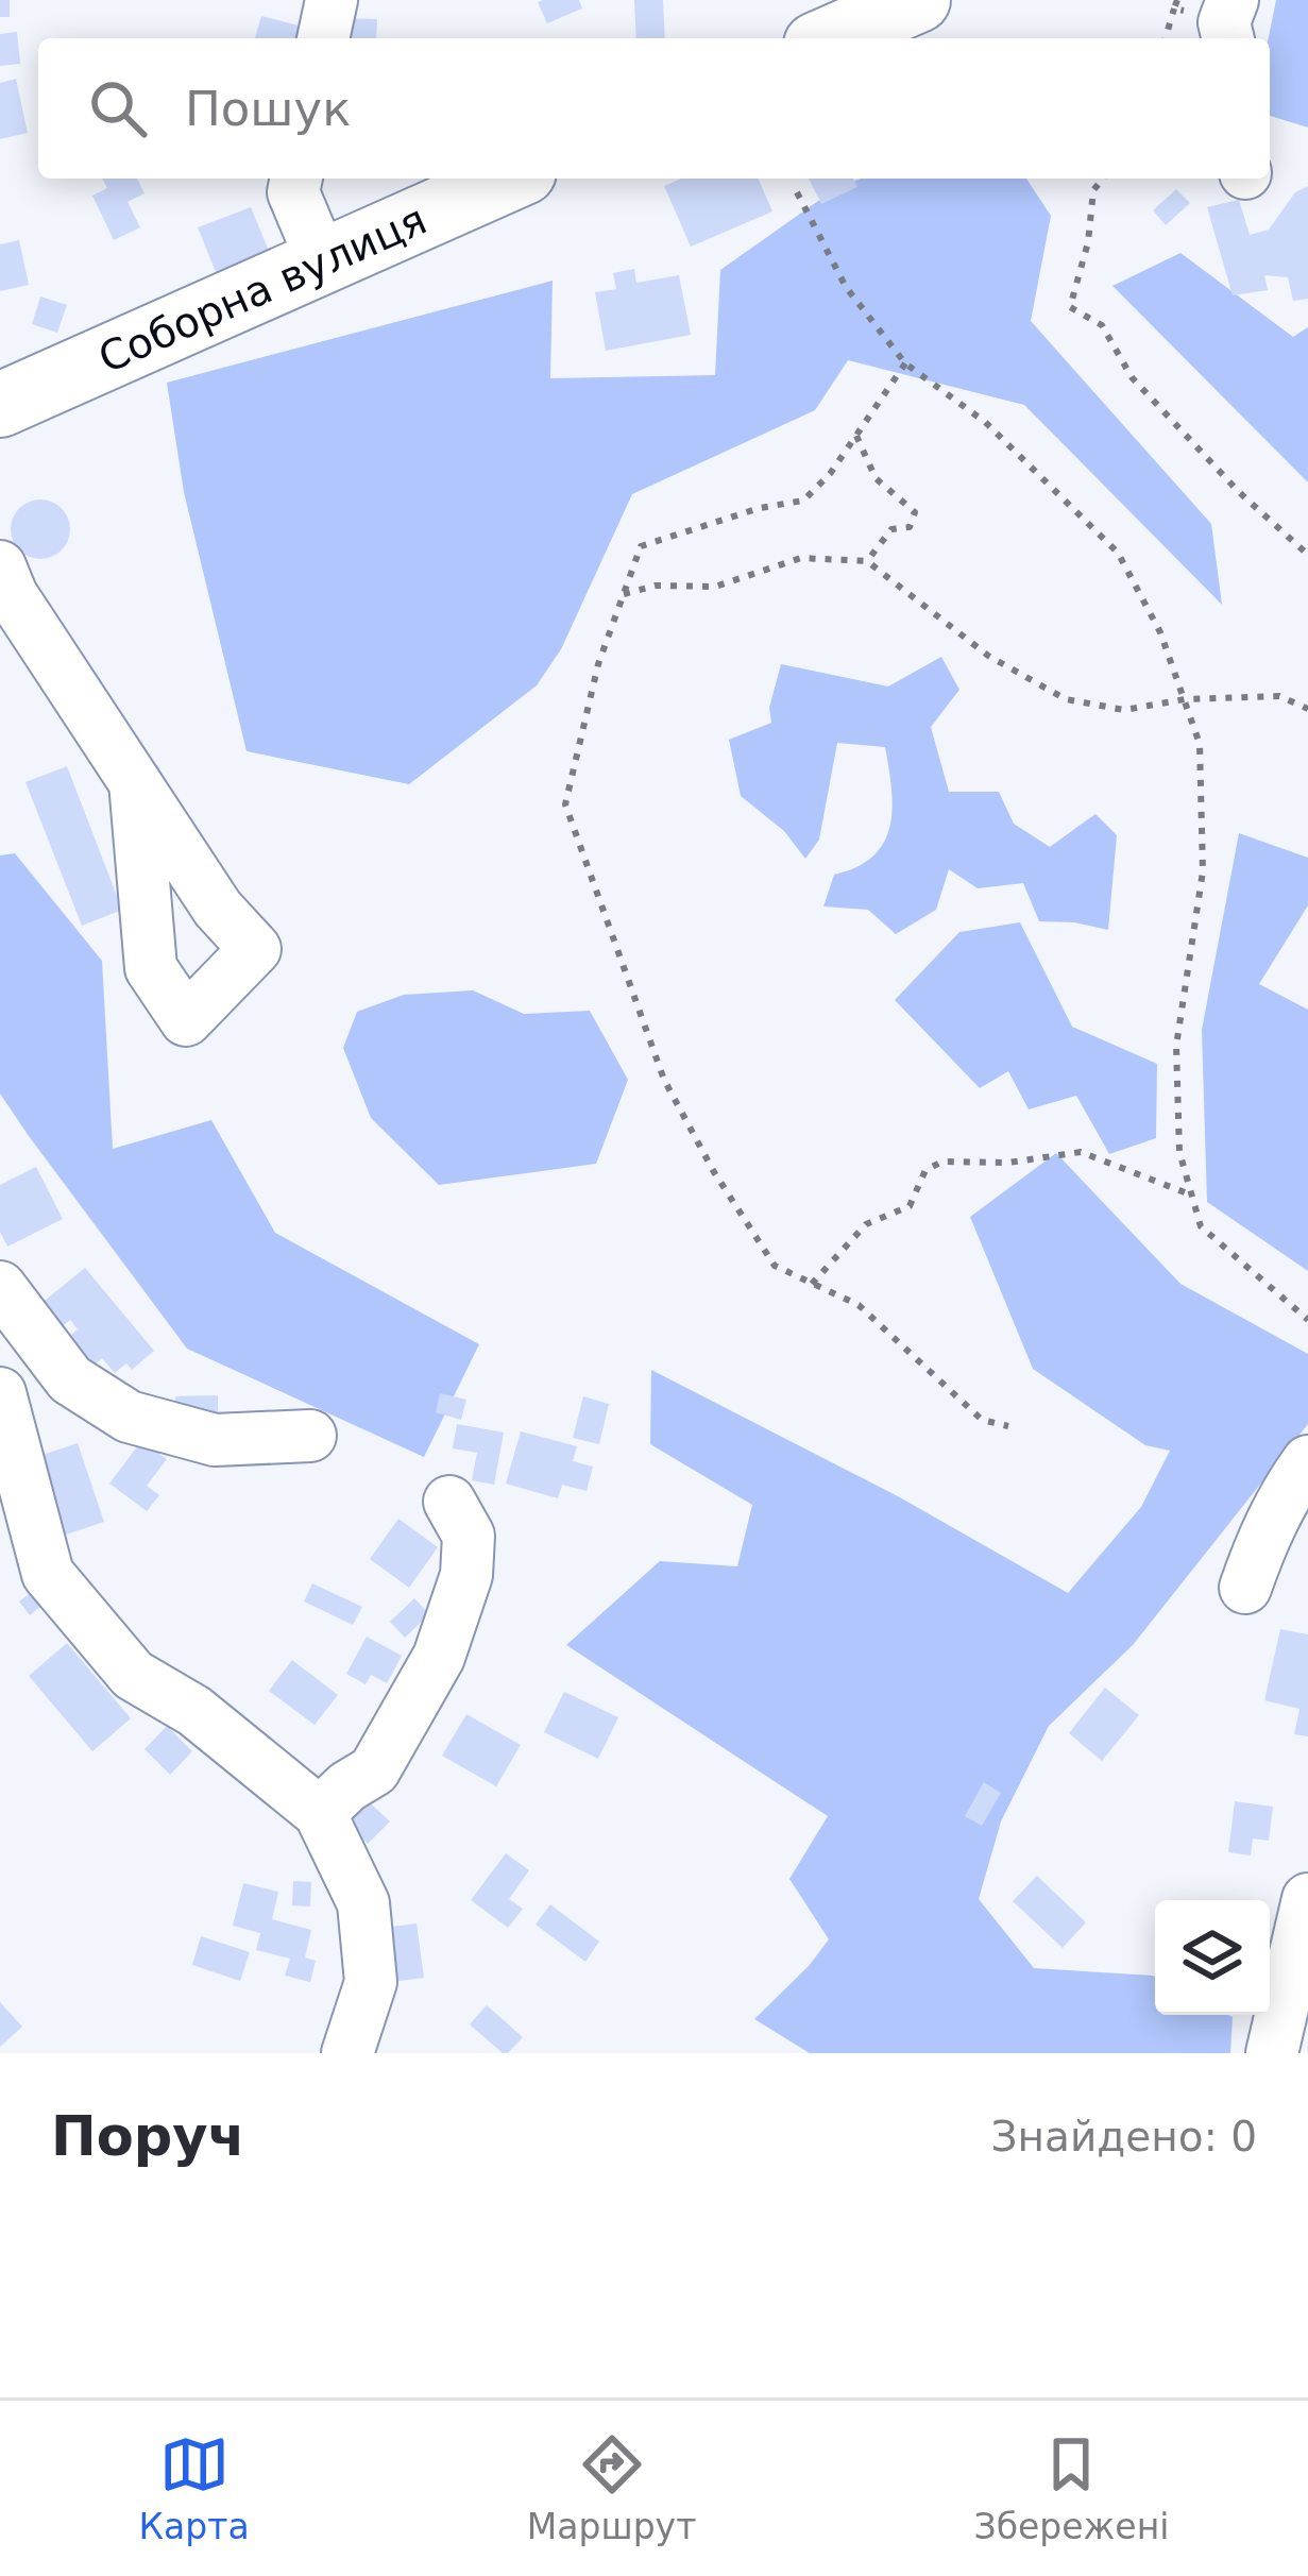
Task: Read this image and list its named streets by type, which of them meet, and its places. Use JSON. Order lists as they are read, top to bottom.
{
  "streets": {
    "main road": ["Соборна вулиця"]
  },
  "page": {
    "search": "Пошук",
    "heading": ["Поруч", "Знайдено: 0"],
    "nav": ["Карта", "Маршрут", "Збережені"]
  }
}
